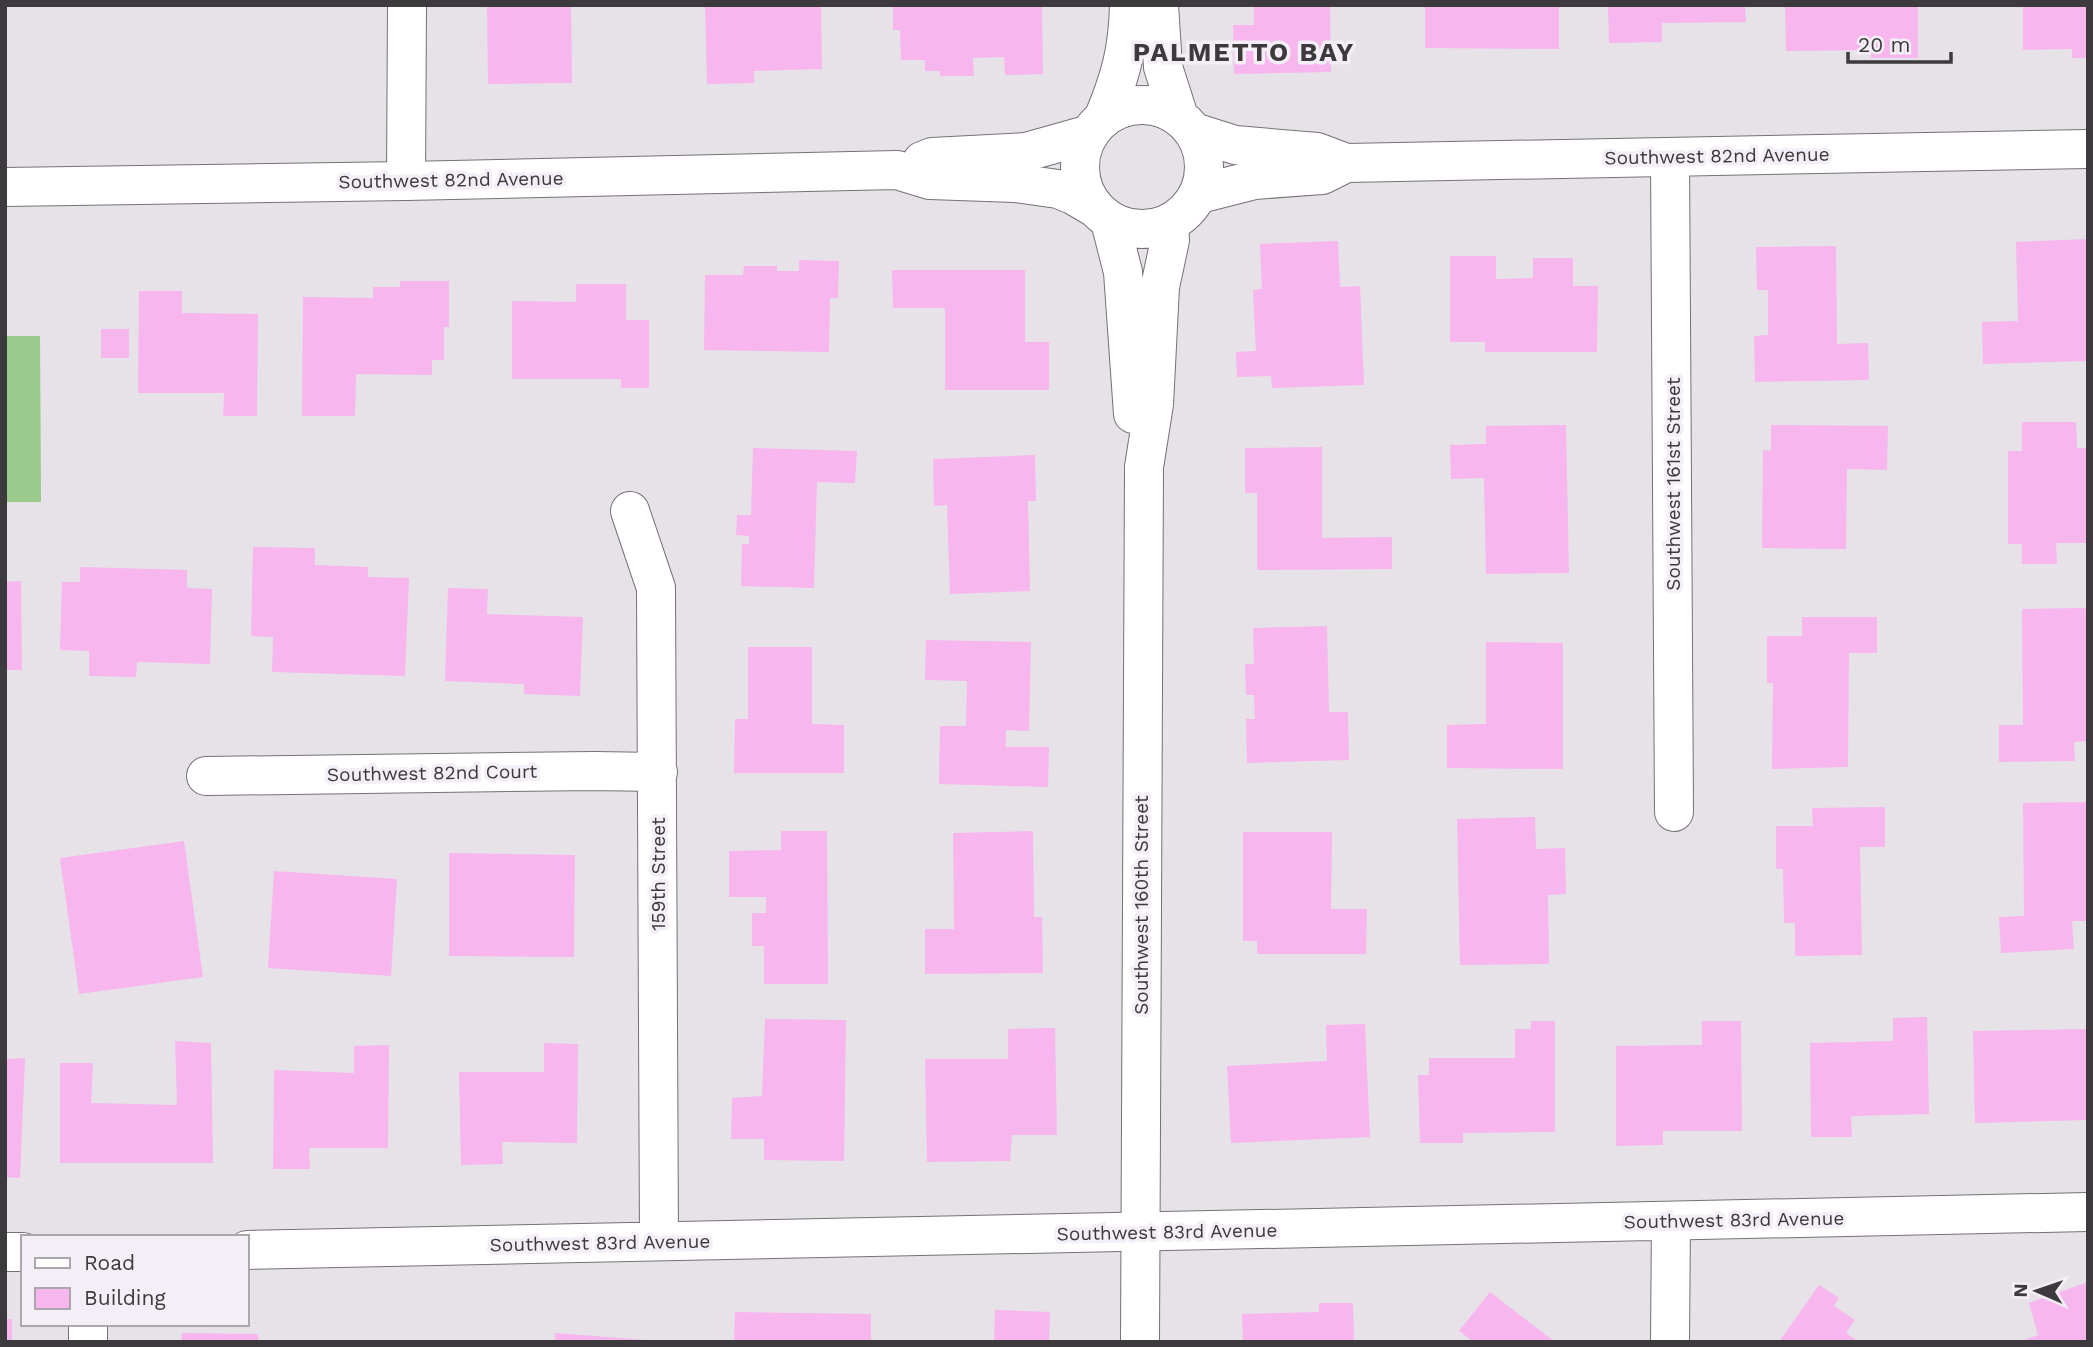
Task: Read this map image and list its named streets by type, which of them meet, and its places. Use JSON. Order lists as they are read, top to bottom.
{
  "streets": {
    "street": [
      "Southwest 82nd Avenue",
      "Southwest 161st Street",
      "Southwest 82nd Court",
      "159th Street",
      "Southwest 160th Street",
      "Southwest 83rd Avenue"
    ]
  },
  "crossings": [
    ["Southwest 82nd Avenue", "Southwest 161st Street"],
    ["Southwest 82nd Avenue", "Southwest 160th Street"],
    ["Southwest 82nd Court", "159th Street"],
    ["159th Street", "Southwest 83rd Avenue"],
    ["Southwest 160th Street", "Southwest 83rd Avenue"]
  ],
  "districts": ["PALMETTO BAY"],
  "legend": ["Road", "Building"],
  "scale_bar": "20 m",
  "north": "left"
}
